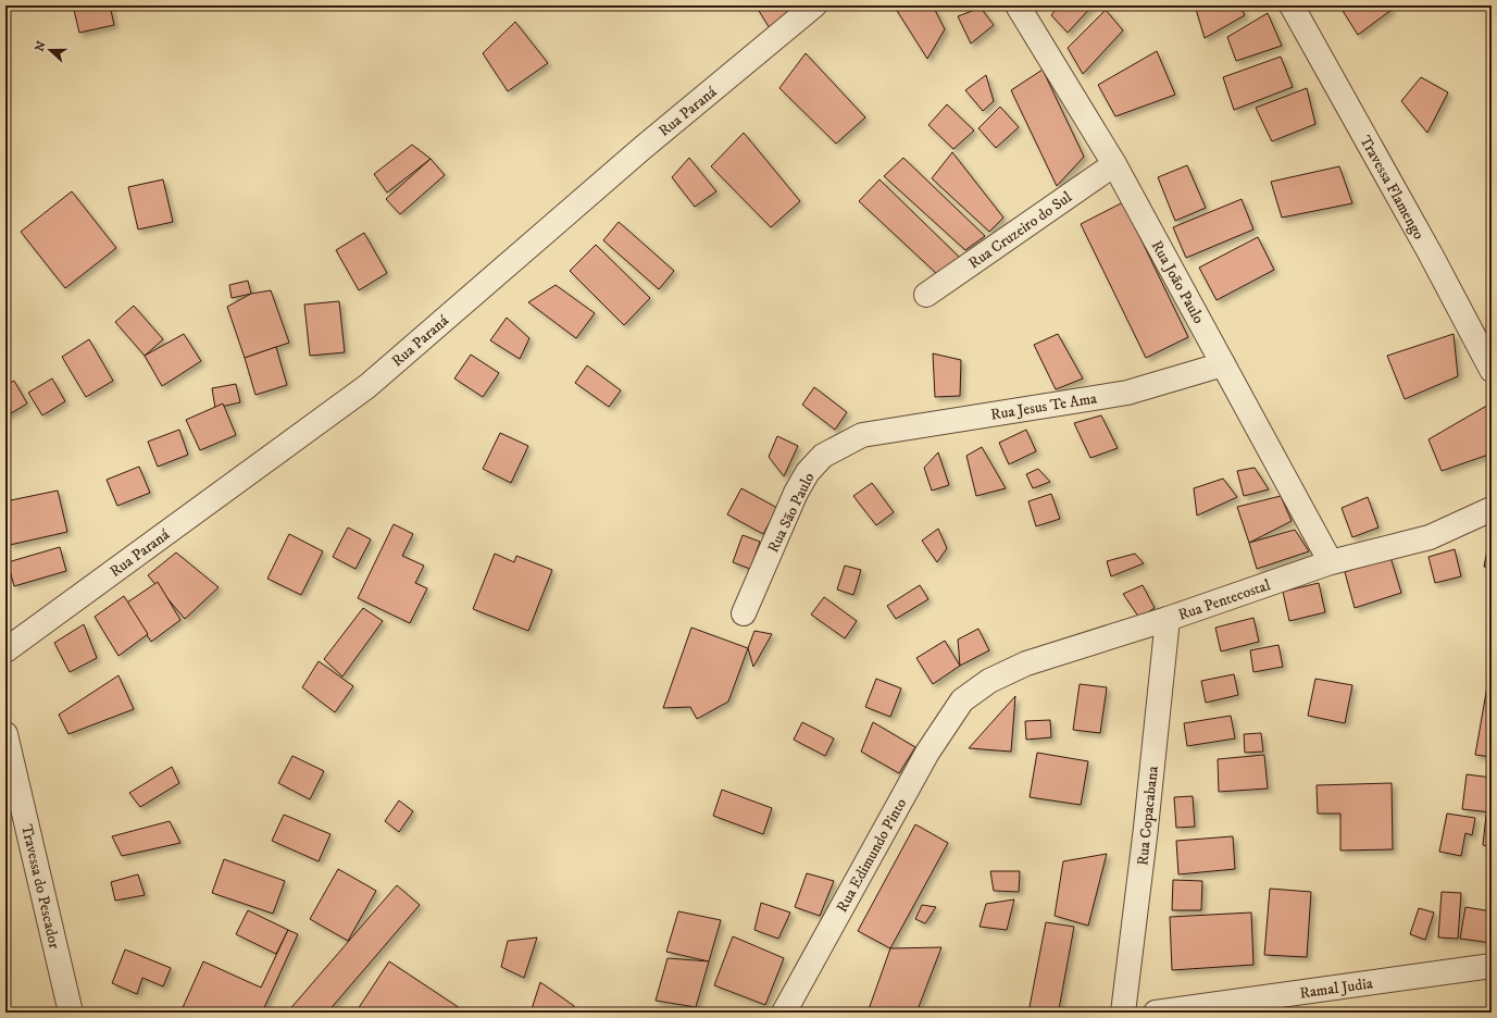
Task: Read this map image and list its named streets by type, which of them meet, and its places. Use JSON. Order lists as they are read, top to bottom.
{
  "streets": {
    "street": [
      "Rua Paraná",
      "Travessa Flamengo",
      "Rua Cruzeiro do Sul",
      "Rua João Paulo",
      "Rua Jesus Te Ama",
      "Rua São Paulo",
      "Rua Pentecostal",
      "Rua Copacabana",
      "Rua Edimundo Pinto",
      "Travessa do Pescador",
      "Ramal Judia"
    ]
  },
  "crossings": [
    ["Rua Cruzeiro do Sul", "Rua João Paulo"],
    ["Rua João Paulo", "Rua Jesus Te Ama"],
    ["Rua João Paulo", "Rua Pentecostal"],
    ["Rua Jesus Te Ama", "Rua São Paulo"],
    ["Rua Pentecostal", "Rua Copacabana"],
    ["Rua Pentecostal", "Rua Edimundo Pinto"]
  ],
  "north": "left"
}
